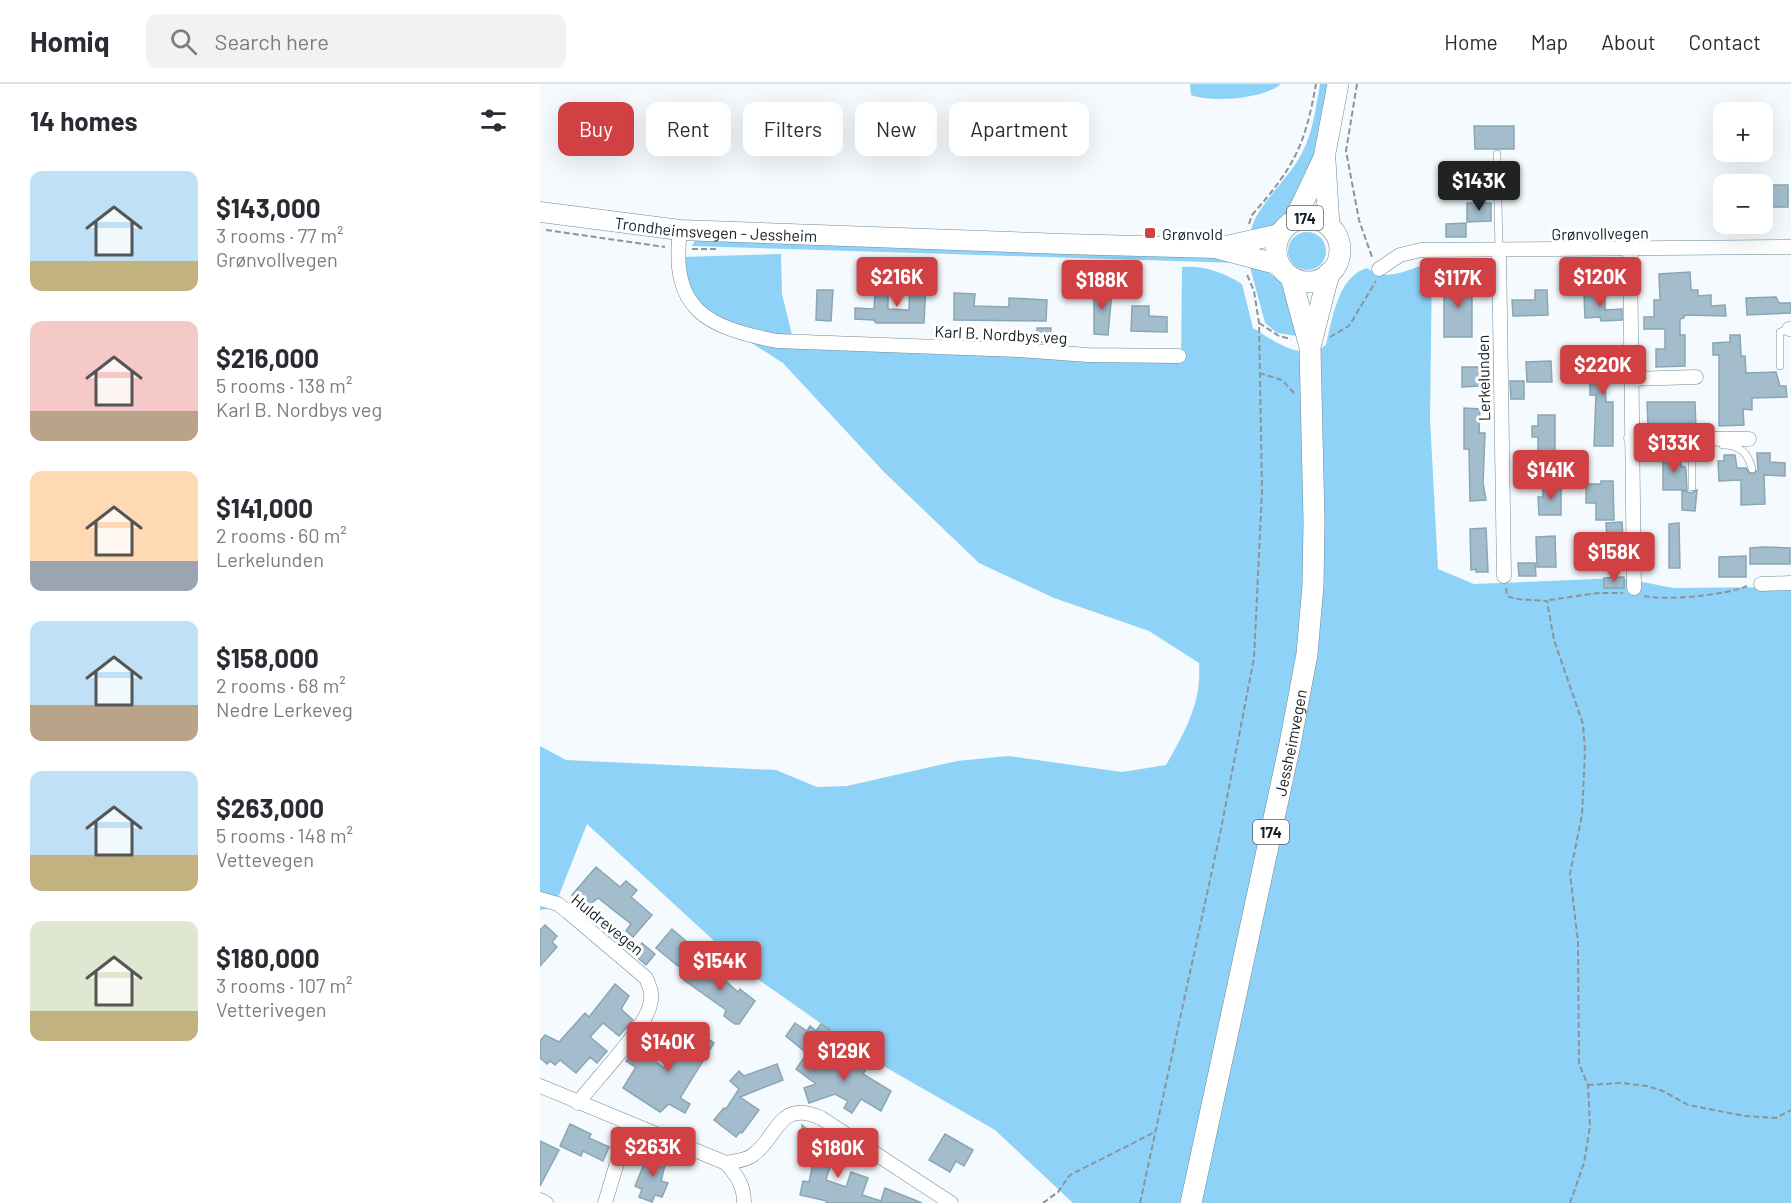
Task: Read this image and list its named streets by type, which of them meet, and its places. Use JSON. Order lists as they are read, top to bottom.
{
  "streets": {
    "main road": ["174", "Trondheimsvegen - Jessheim", "Jessheimvegen"],
    "street": [
      "Grønvollvegen",
      "Karl B. Nordbys veg",
      "Lerkelunden",
      "Huldrevegen"
    ]
  },
  "crossings": [
    ["174", "Trondheimsvegen - Jessheim"],
    ["174", "Jessheimvegen"],
    ["Trondheimsvegen - Jessheim", "Karl B. Nordbys veg"],
    ["Trondheimsvegen - Jessheim", "Jessheimvegen"],
    ["Grønvollvegen", "Lerkelunden"]
  ],
  "places": {
    "transit": ["Grønvold"]
  },
  "page": {
    "header": "Homiq",
    "search": "Search here",
    "nav": [
      "Home",
      "Map",
      "About",
      "Contact"
    ],
    "heading": "14 homes",
    "map_buttons": ["+", "−"],
    "chip": [
      "Buy",
      "Rent",
      "Filters",
      "New",
      "Apartment"
    ],
    "list": [
      {
        "name": "$143,000",
        "note": "3 rooms · 77 m² · Grønvollvegen"
      },
      {
        "name": "$216,000",
        "note": "5 rooms · 138 m² · Karl B. Nordbys veg"
      },
      {
        "name": "$141,000",
        "note": "2 rooms · 60 m² · Lerkelunden"
      },
      {
        "name": "$158,000",
        "note": "2 rooms · 68 m² · Nedre Lerkeveg"
      },
      {
        "name": "$263,000",
        "note": "5 rooms · 148 m² · Vettevegen"
      },
      {
        "name": "$180,000",
        "note": "3 rooms · 107 m² · Vetterivegen"
      }
    ],
    "price": [
      "$143K",
      "$216K",
      "$120K",
      "$117K",
      "$188K",
      "$220K",
      "$133K",
      "$141K",
      "$158K",
      "$154K",
      "$140K",
      "$129K",
      "$263K",
      "$180K"
    ]
  }
}
